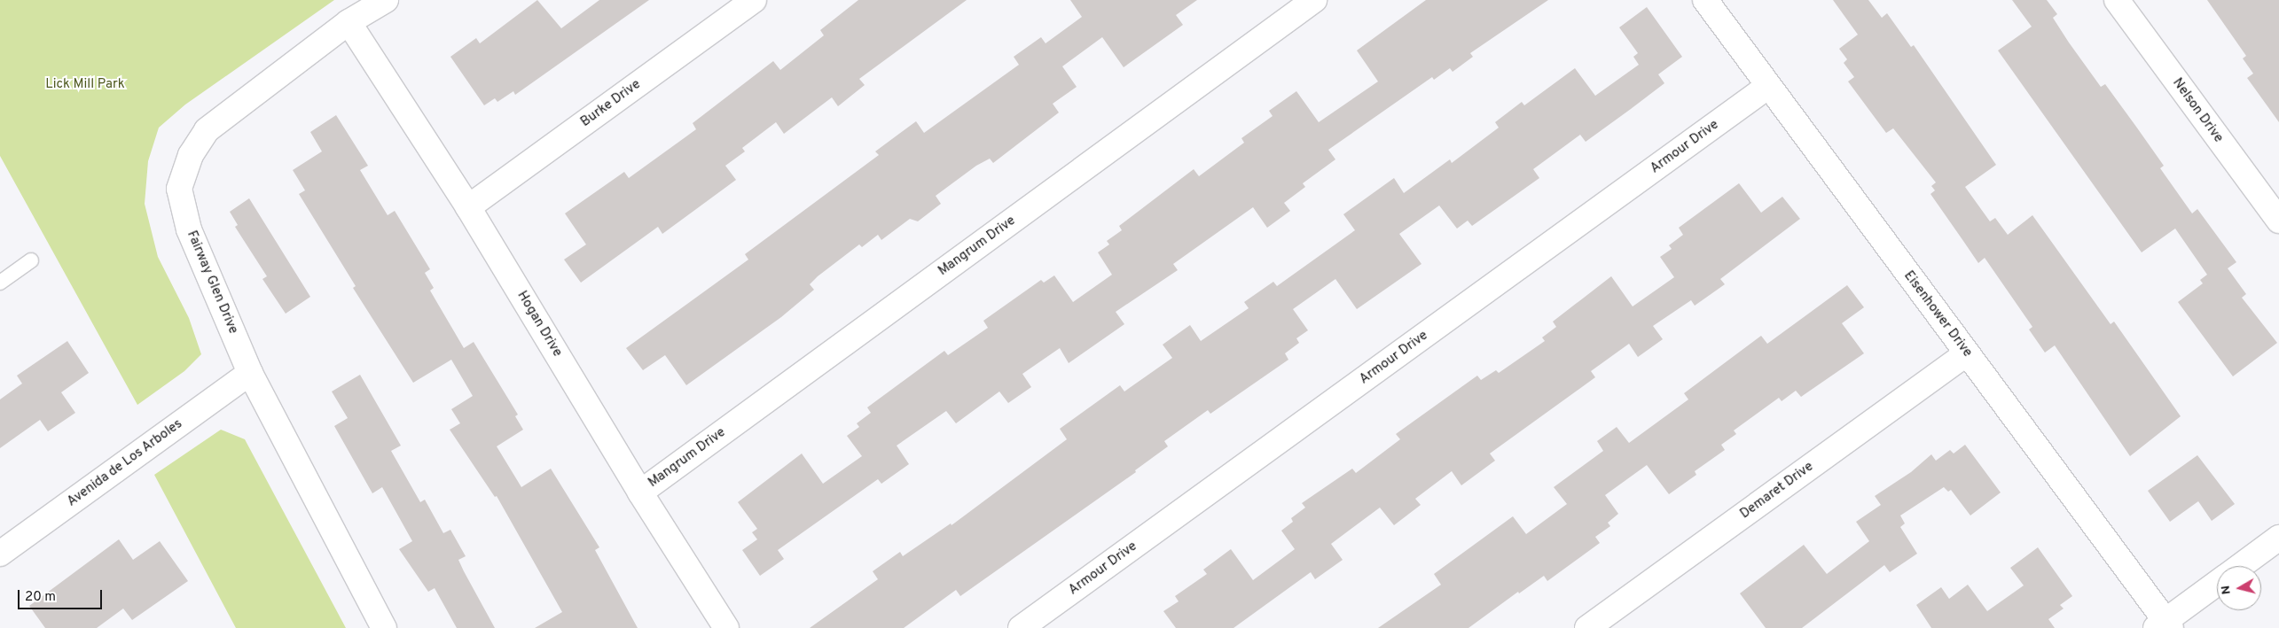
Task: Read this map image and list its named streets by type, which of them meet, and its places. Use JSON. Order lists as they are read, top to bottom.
{
  "streets": {
    "street": [
      "Burke Drive",
      "Nelson Drive",
      "Armour Drive",
      "Mangrum Drive",
      "Fairway Glen Drive",
      "Eisenhower Drive",
      "Hogan Drive",
      "Avenida de Los Arboles",
      "Demaret Drive"
    ]
  },
  "crossings": [
    ["Burke Drive", "Hogan Drive"],
    ["Armour Drive", "Eisenhower Drive"],
    ["Mangrum Drive", "Hogan Drive"],
    ["Fairway Glen Drive", "Hogan Drive"],
    ["Fairway Glen Drive", "Avenida de Los Arboles"],
    ["Eisenhower Drive", "Demaret Drive"]
  ],
  "parks": ["Lick Mill Park"],
  "scale_bar": "20 m",
  "north": "left"
}
